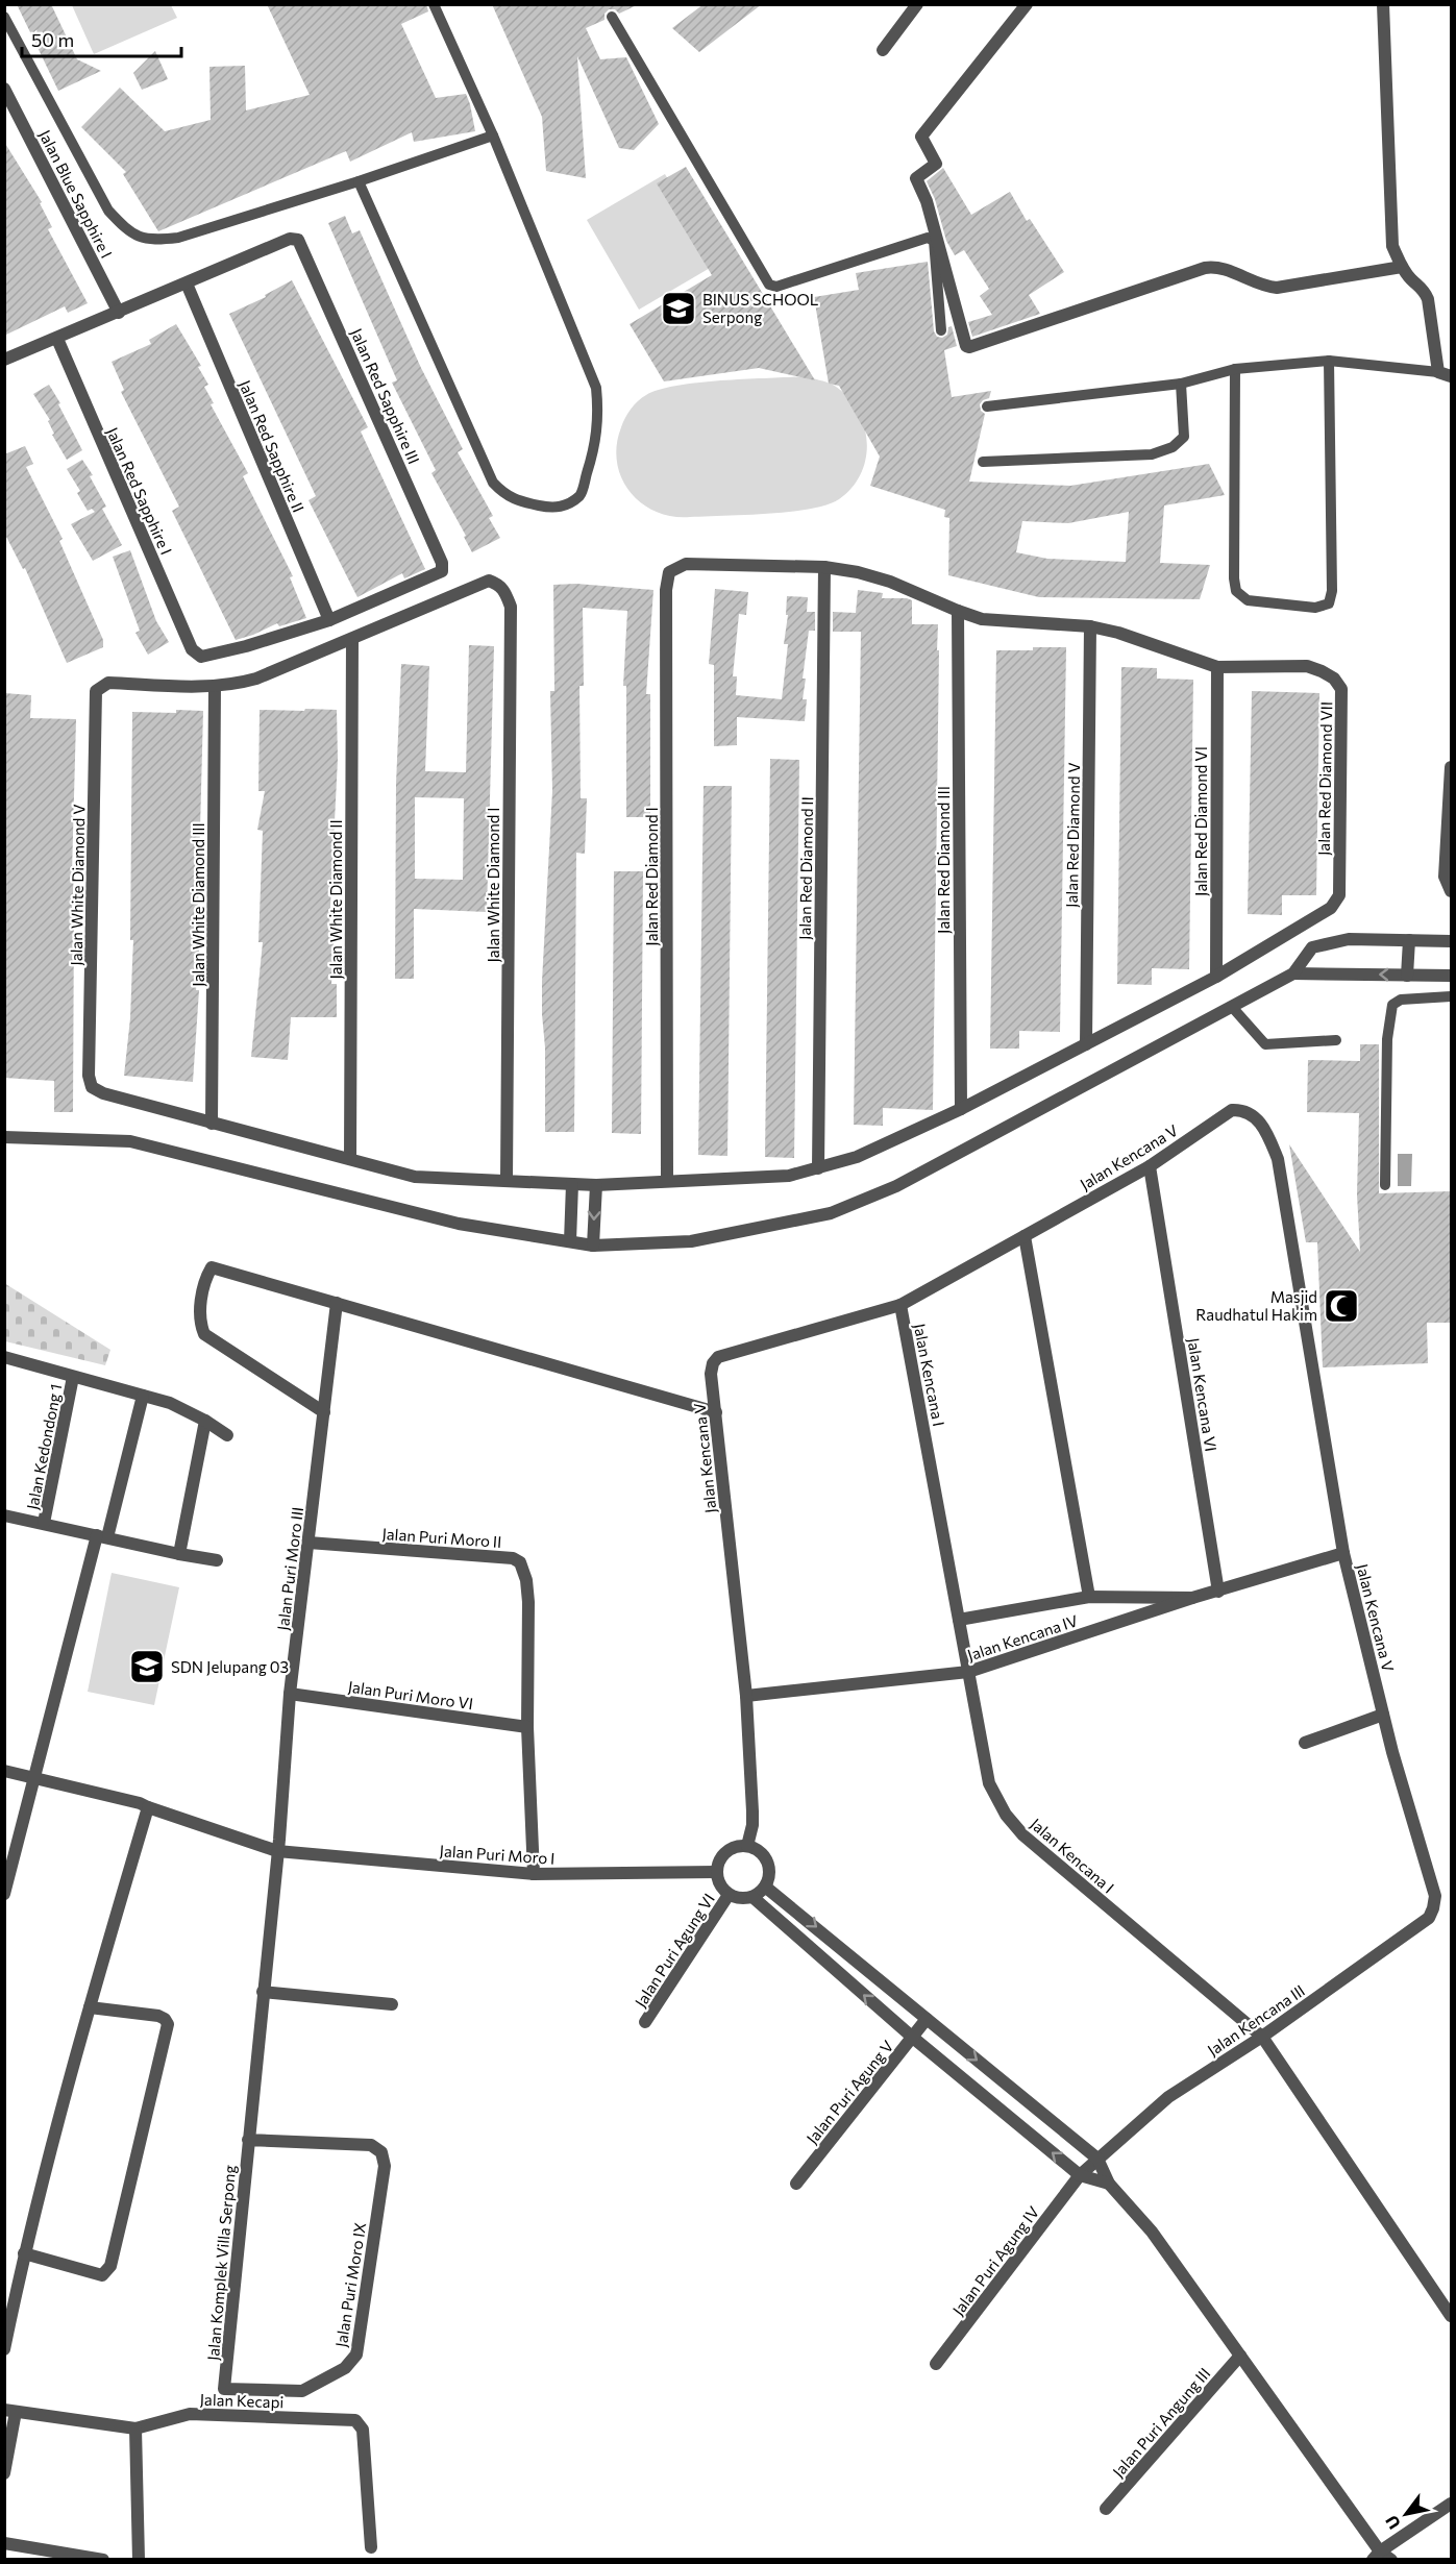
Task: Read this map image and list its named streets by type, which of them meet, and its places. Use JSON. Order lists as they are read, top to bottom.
{
  "streets": {
    "street": [
      "Jalan Blue Sapphire I",
      "Jalan Red Sapphire III",
      "Jalan Red Sapphire II",
      "Jalan Red Sapphire I",
      "Jalan Red Diamond VII",
      "Jalan Red Diamond VI",
      "Jalan Red Diamond V",
      "Jalan Red Diamond III",
      "Jalan Red Diamond II",
      "Jalan Red Diamond I",
      "Jalan White Diamond V",
      "Jalan White Diamond I",
      "Jalan White Diamond II",
      "Jalan White Diamond III",
      "Jalan Kencana V",
      "Jalan Kencana I",
      "Jalan Kencana VI",
      "Jalan Kedondong 1",
      "Jalan Puri Moro II",
      "Jalan Puri Moro III",
      "Jalan Kencana IV",
      "Jalan Puri Moro VI",
      "Jalan Puri Moro I",
      "Jalan Puri Agung VI",
      "Jalan Kencana III",
      "Jalan Puri Agung V",
      "Jalan Puri Agung IV",
      "Jalan Komplek Villa Serpong",
      "Jalan Puri Moro IX",
      "Jalan Kecapi",
      "Jalan Puri Angung III"
    ]
  },
  "crossings": [
    ["Jalan Red Sapphire III", "Jalan Red Sapphire II"],
    ["Jalan Red Sapphire III", "Jalan Red Sapphire I"],
    ["Jalan Red Sapphire II", "Jalan Red Sapphire I"],
    ["Jalan Red Diamond VII", "Jalan Red Diamond VI"],
    ["Jalan Red Diamond II", "Jalan Red Diamond I"],
    ["Jalan White Diamond V", "Jalan White Diamond III"],
    ["Jalan White Diamond I", "Jalan White Diamond II"],
    ["Jalan Kencana V", "Jalan Kencana I"],
    ["Jalan Kencana V", "Jalan Kencana VI"],
    ["Jalan Kencana V", "Jalan Kencana IV"],
    ["Jalan Kencana V", "Jalan Puri Moro I"],
    ["Jalan Kencana V", "Jalan Puri Agung VI"],
    ["Jalan Kencana V", "Jalan Kencana III"],
    ["Jalan Kencana I", "Jalan Kencana IV"],
    ["Jalan Kencana I", "Jalan Kencana III"],
    ["Jalan Kencana VI", "Jalan Kencana IV"],
    ["Jalan Puri Moro II", "Jalan Puri Moro III"],
    ["Jalan Puri Moro II", "Jalan Puri Moro VI"],
    ["Jalan Puri Moro III", "Jalan Puri Moro VI"],
    ["Jalan Puri Moro III", "Jalan Puri Moro I"],
    ["Jalan Puri Moro I", "Jalan Puri Agung VI"],
    ["Jalan Kencana III", "Jalan Puri Agung IV"],
    ["Jalan Komplek Villa Serpong", "Jalan Puri Moro IX"]
  ],
  "places": {
    "school or university": ["BINUS SCHOOL Serpong", "SDN Jelupang 03"],
    "mosque": ["Masjid Raudhatul Hakim"]
  },
  "scale_bar": "50 m",
  "north": "bottom left"
}
